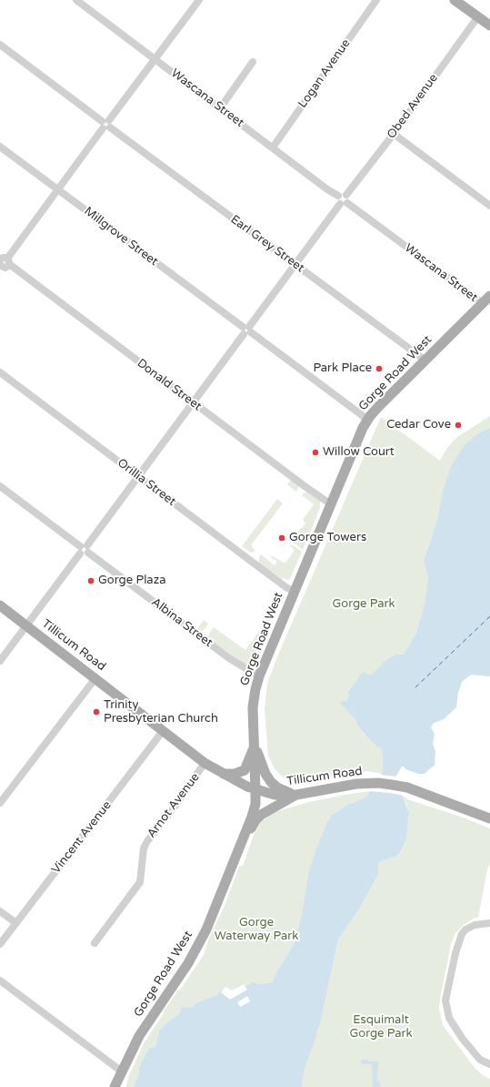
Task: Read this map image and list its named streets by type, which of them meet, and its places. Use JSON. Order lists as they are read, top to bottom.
{
  "streets": {
    "main road": ["Gorge Road West", "Tillicum Road"],
    "street": [
      "Logan Avenue",
      "Wascana Street",
      "Obed Avenue",
      "Millgrove Street",
      "Earl Grey Street",
      "Donald Street",
      "Orillia Street",
      "Albina Street",
      "Arnot Avenue",
      "Vincent Avenue"
    ]
  },
  "crossings": [
    ["Logan Avenue", "Wascana Street"],
    ["Wascana Street", "Obed Avenue"],
    ["Wascana Street", "Gorge Road West"],
    ["Obed Avenue", "Millgrove Street"],
    ["Obed Avenue", "Earl Grey Street"],
    ["Obed Avenue", "Donald Street"],
    ["Obed Avenue", "Orillia Street"],
    ["Obed Avenue", "Albina Street"],
    ["Obed Avenue", "Tillicum Road"],
    ["Millgrove Street", "Gorge Road West"],
    ["Earl Grey Street", "Gorge Road West"],
    ["Gorge Road West", "Donald Street"],
    ["Gorge Road West", "Orillia Street"],
    ["Gorge Road West", "Albina Street"],
    ["Gorge Road West", "Tillicum Road"],
    ["Tillicum Road", "Arnot Avenue"],
    ["Tillicum Road", "Vincent Avenue"]
  ],
  "parks": ["Gorge Park", "Gorge Waterway Park", "Esquimalt Gorge Park"],
  "places": [
    "Park Place",
    "Cedar Cove",
    "Willow Court",
    "Gorge Towers",
    "Gorge Plaza",
    "Trinity Presbyterian Church"
  ]
}
